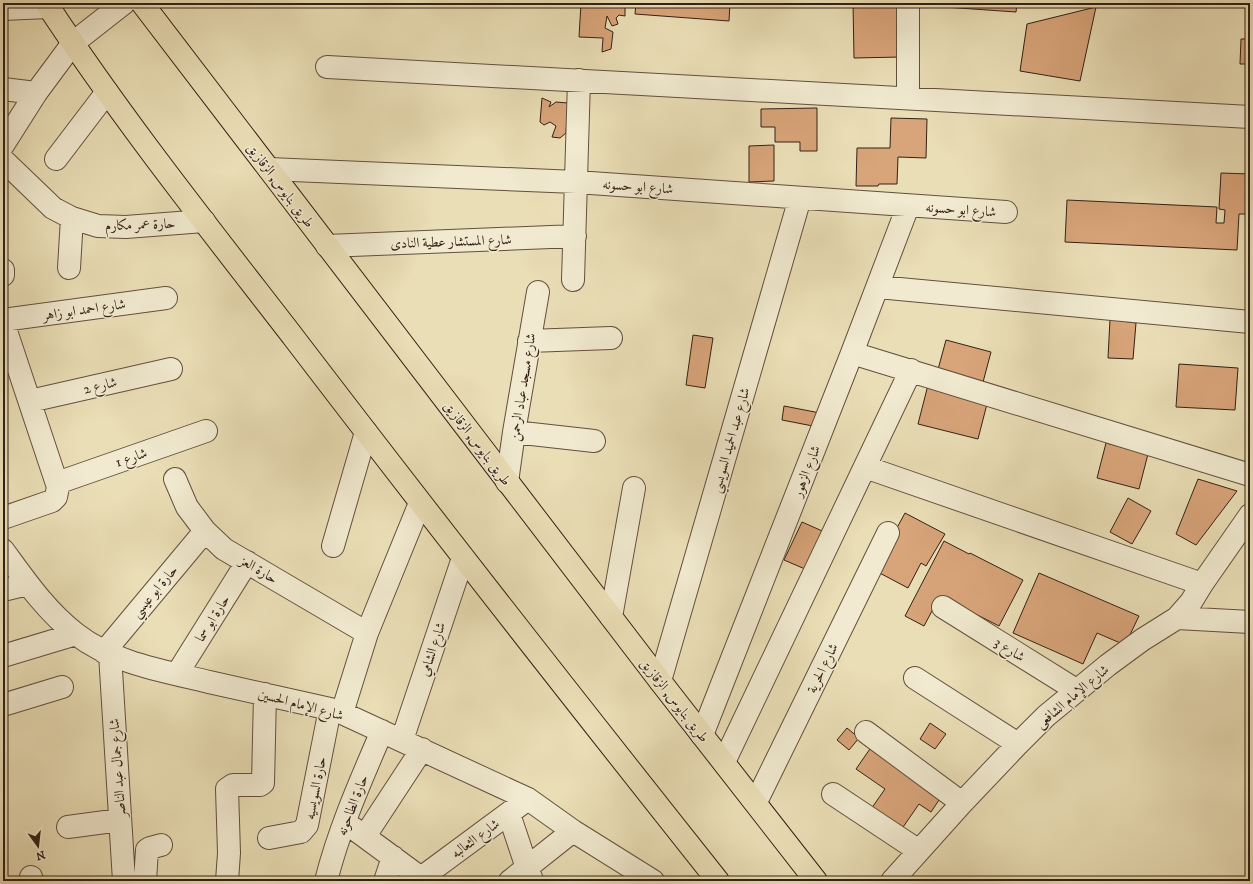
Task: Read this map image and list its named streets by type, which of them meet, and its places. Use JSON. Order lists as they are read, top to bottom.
{
  "streets": {
    "main road": ["طريق بنايوس, الزقازيق"],
    "street": [
      "شارع ابو حسونه",
      "حارة عمر مكارم",
      "شارع المستشار عطية النادى",
      "شارع احمد ابو زاهر",
      "شارع 2",
      "شارع مسجد عباد الرحمن",
      "شارع عبد الحميد السويسي",
      "شارع 1",
      "شارع الزهور",
      "حارة العز",
      "حارة ابو عيسي",
      "حارة ابو سما",
      "شارع الشامي",
      "شارع 3",
      "شارع الحرية",
      "شارع الإمام الشافعى",
      "شارع الإمام الحسين",
      "شارع جمال عبد الناصر",
      "حارة السويسيه",
      "حارة الطاحونه",
      "شارع الثعالبه"
    ]
  },
  "crossings": [
    ["طريق بنايوس, الزقازيق", "شارع ابو حسونه"],
    ["طريق بنايوس, الزقازيق", "شارع المستشار عطية النادى"],
    ["طريق بنايوس, الزقازيق", "شارع مسجد عباد الرحمن"],
    ["طريق بنايوس, الزقازيق", "شارع عبد الحميد السويسي"],
    ["طريق بنايوس, الزقازيق", "شارع الزهور"],
    ["طريق بنايوس, الزقازيق", "شارع الحرية"],
    ["شارع ابو حسونه", "شارع عبد الحميد السويسي"],
    ["شارع ابو حسونه", "شارع الزهور"],
    ["حارة العز", "حارة ابو عيسي"],
    ["حارة العز", "حارة ابو سما"],
    ["حارة العز", "حارة السويسيه"],
    ["حارة ابو عيسي", "شارع الإمام الحسين"],
    ["حارة ابو عيسي", "شارع جمال عبد الناصر"],
    ["حارة ابو سما", "شارع الإمام الحسين"],
    ["شارع الشامي", "شارع الإمام الحسين"],
    ["شارع 3", "شارع الإمام الشافعى"],
    ["شارع الإمام الحسين", "شارع جمال عبد الناصر"],
    ["شارع الإمام الحسين", "حارة السويسيه"],
    ["شارع الإمام الحسين", "حارة الطاحونه"],
    ["شارع الإمام الحسين", "شارع الثعالبه"],
    ["حارة الطاحونه", "شارع الثعالبه"]
  ],
  "north": "bottom"
}
